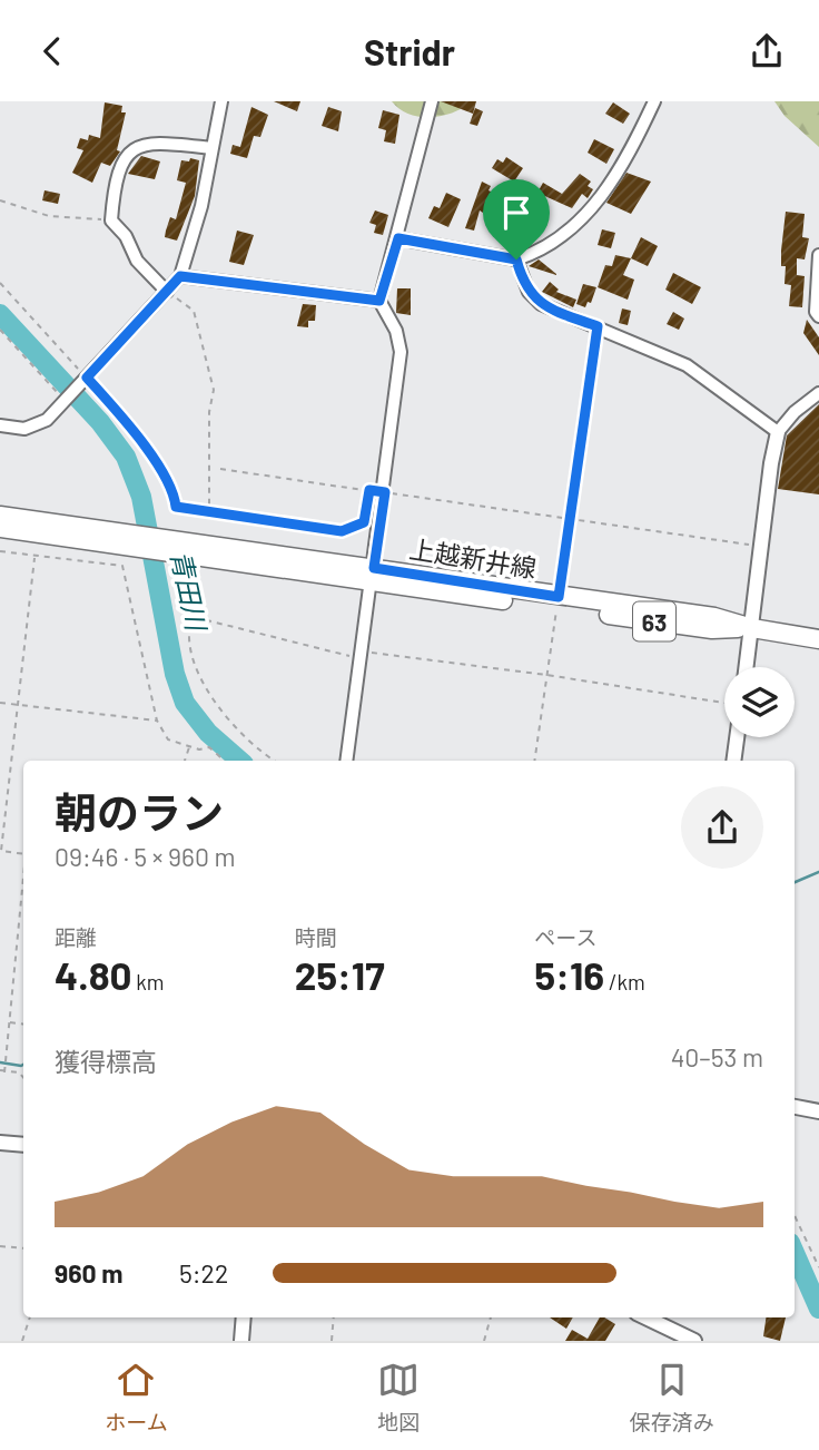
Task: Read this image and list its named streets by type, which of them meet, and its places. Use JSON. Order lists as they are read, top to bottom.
{
  "streets": {
    "main road": ["上越新井線", "63"]
  },
  "water": ["青田川"],
  "page": {
    "header": "Stridr",
    "heading": ["朝のラン", "09:46 · 5 × 960 m"],
    "stats": [
      ["距離", "4.80 km"],
      ["時間", "25:17"],
      ["ペース", "5:16 /km"]
    ],
    "chart": ["獲得標高", "40–53 m"],
    "list": [
      {
        "name": "960 m",
        "note": "5:22"
      }
    ],
    "tabs": ["ホーム", "地図", "保存済み"]
  }
}
